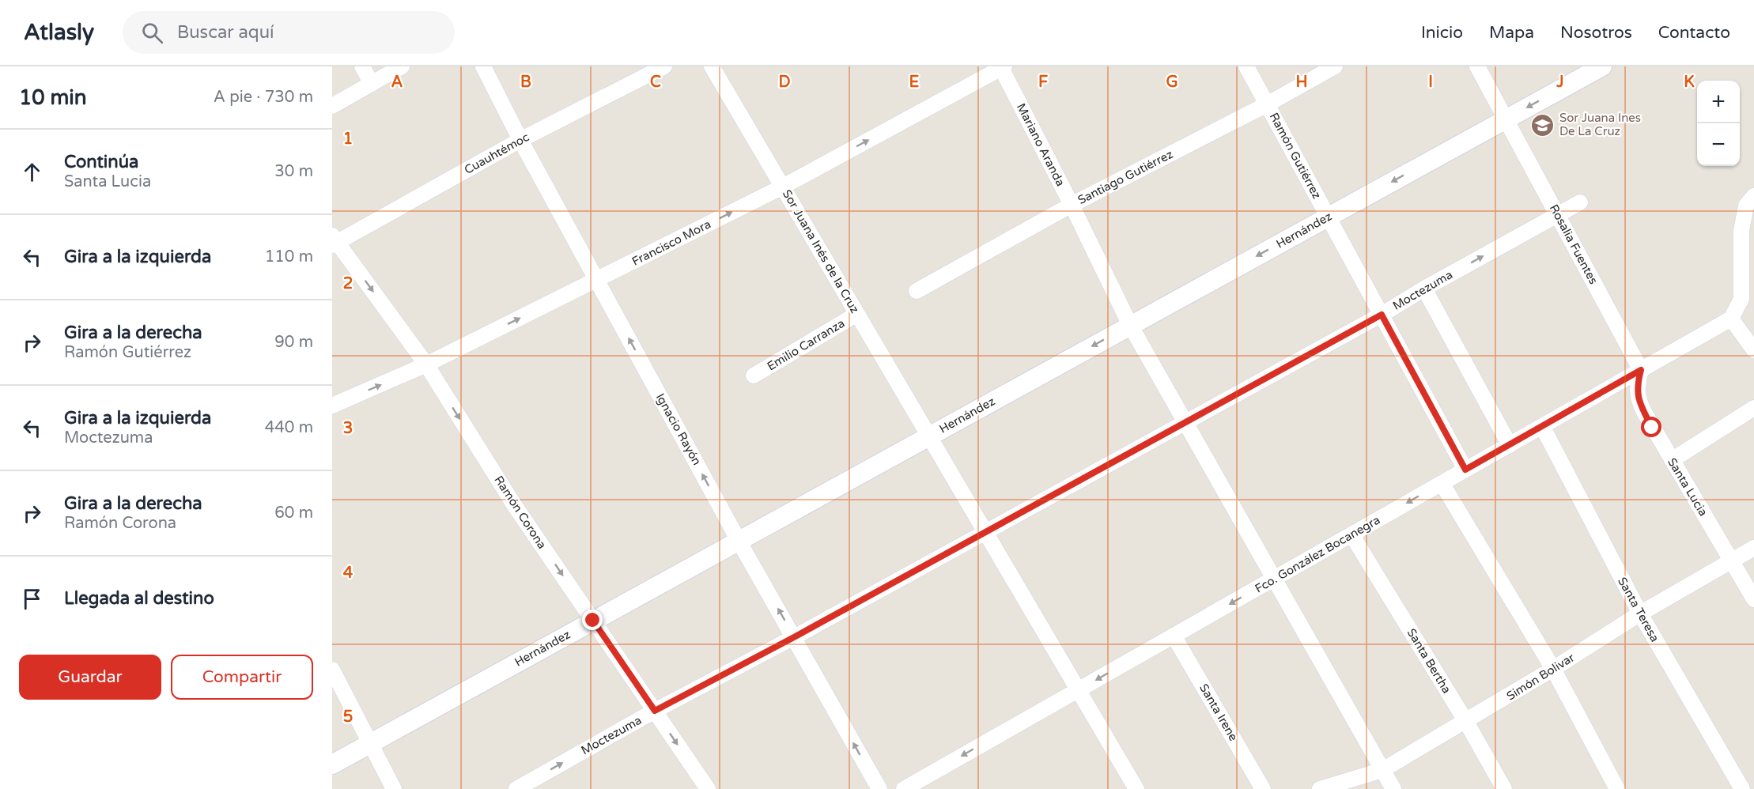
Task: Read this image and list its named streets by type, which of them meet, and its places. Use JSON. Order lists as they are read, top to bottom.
{
  "streets": {
    "street": [
      "Mariano Aranda",
      "Cuauhtémoc",
      "Ramón Gutiérrez",
      "Santiago Gutiérrez",
      "Hernández",
      "Francisco Mora",
      "Rosalia Fuentes",
      "Sor Juana Inés de la Cruz",
      "Moctezuma",
      "Emilio Carranza",
      "Ignacio Rayón",
      "Santa Lucia",
      "Ramón Corona",
      "Fco. González Bocanegra",
      "Santa Teresa",
      "Santa Bertha",
      "Simón Bolivar",
      "Santa Irene"
    ]
  },
  "crossings": [
    ["Mariano Aranda", "Santiago Gutiérrez"],
    ["Mariano Aranda", "Hernández"],
    ["Mariano Aranda", "Francisco Mora"],
    ["Mariano Aranda", "Moctezuma"],
    ["Mariano Aranda", "Fco. González Bocanegra"],
    ["Mariano Aranda", "Simón Bolivar"],
    ["Cuauhtémoc", "Ignacio Rayón"],
    ["Cuauhtémoc", "Ramón Corona"],
    ["Ramón Gutiérrez", "Santiago Gutiérrez"],
    ["Ramón Gutiérrez", "Hernández"],
    ["Ramón Gutiérrez", "Moctezuma"],
    ["Ramón Gutiérrez", "Fco. González Bocanegra"],
    ["Hernández", "Rosalia Fuentes"],
    ["Hernández", "Sor Juana Inés de la Cruz"],
    ["Hernández", "Ignacio Rayón"],
    ["Hernández", "Ramón Corona"],
    ["Francisco Mora", "Sor Juana Inés de la Cruz"],
    ["Francisco Mora", "Ignacio Rayón"],
    ["Francisco Mora", "Ramón Corona"],
    ["Rosalia Fuentes", "Moctezuma"],
    ["Rosalia Fuentes", "Santa Lucia"],
    ["Rosalia Fuentes", "Fco. González Bocanegra"],
    ["Sor Juana Inés de la Cruz", "Moctezuma"],
    ["Sor Juana Inés de la Cruz", "Emilio Carranza"],
    ["Sor Juana Inés de la Cruz", "Fco. González Bocanegra"],
    ["Moctezuma", "Ignacio Rayón"],
    ["Moctezuma", "Ramón Corona"],
    ["Santa Lucia", "Fco. González Bocanegra"],
    ["Santa Lucia", "Simón Bolivar"],
    ["Fco. González Bocanegra", "Santa Teresa"],
    ["Fco. González Bocanegra", "Santa Bertha"],
    ["Fco. González Bocanegra", "Santa Irene"],
    ["Santa Teresa", "Simón Bolivar"],
    ["Santa Bertha", "Simón Bolivar"]
  ],
  "one_way": [
    "Hernández",
    "Francisco Mora",
    "Ignacio Rayón",
    "Ramón Corona",
    "Fco. González Bocanegra"
  ],
  "places": {
    "school or university": ["Sor Juana Ines De La Cruz"]
  },
  "page": {
    "header": "Atlasly",
    "search": "Buscar aquí",
    "nav": [
      "Inicio",
      "Mapa",
      "Nosotros",
      "Contacto"
    ],
    "heading": ["10 min", "A pie · 730 m"],
    "map_buttons": ["+", "−"],
    "list": [
      ["Continúa", "Santa Lucia", "30 m"],
      ["Gira a la izquierda", "110 m"],
      ["Gira a la derecha", "Ramón Gutiérrez", "90 m"],
      ["Gira a la izquierda", "Moctezuma", "440 m"],
      ["Gira a la derecha", "Ramón Corona", "60 m"],
      "Llegada al destino"
    ],
    "buttons": ["Guardar", "Compartir"]
  },
  "grid": {
    "columns": [
      "A",
      "B",
      "C",
      "D",
      "E",
      "F",
      "G",
      "H",
      "I",
      "J",
      "K"
    ],
    "rows": [
      "1",
      "2",
      "3",
      "4",
      "5"
    ]
  }
}
